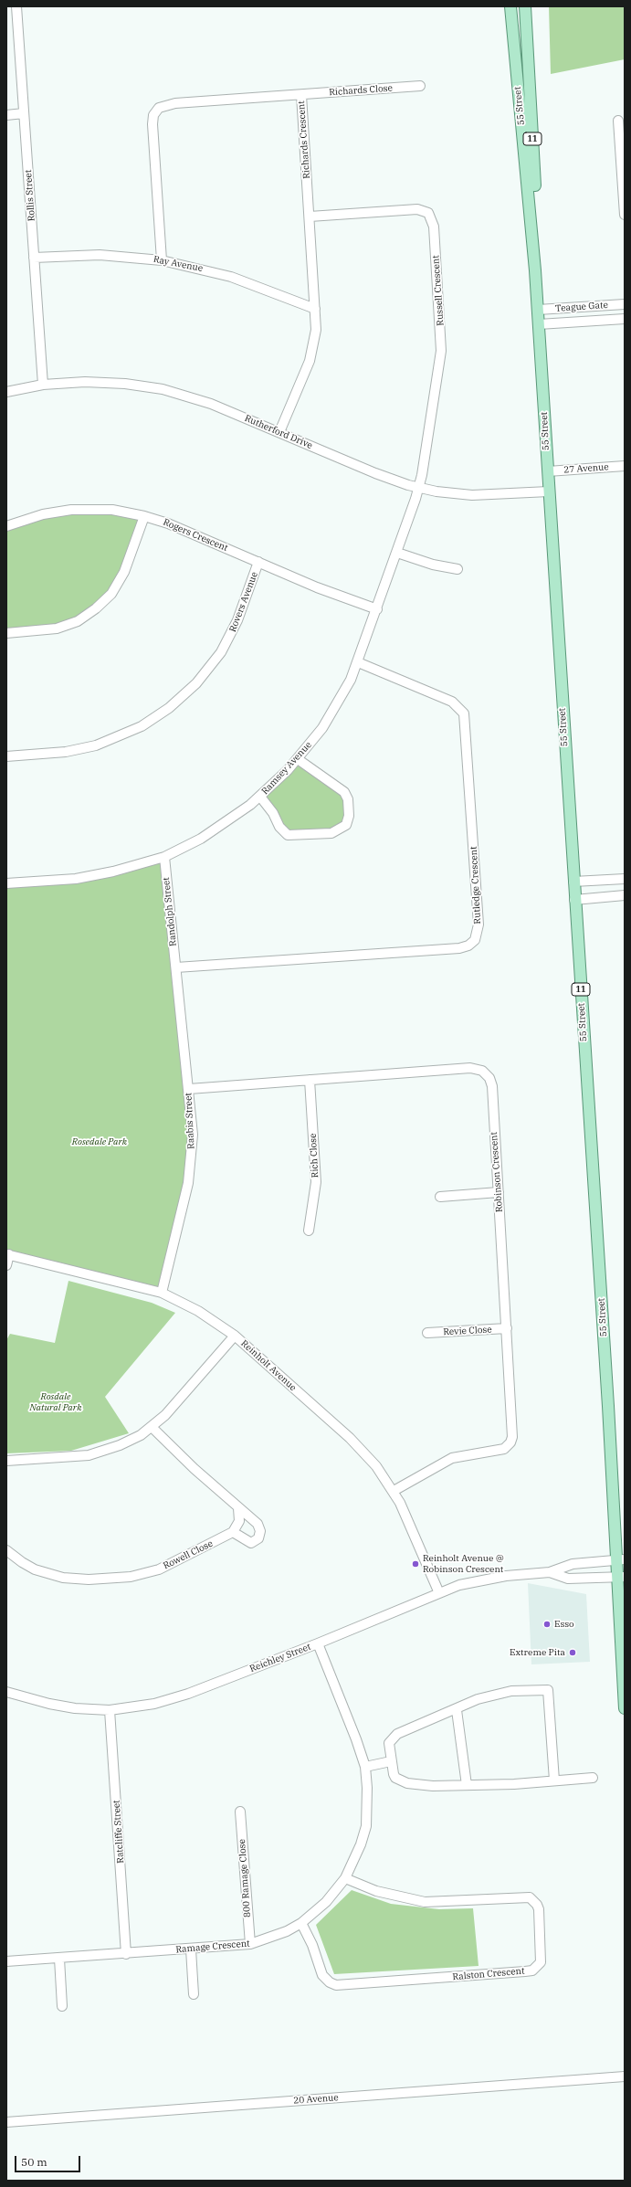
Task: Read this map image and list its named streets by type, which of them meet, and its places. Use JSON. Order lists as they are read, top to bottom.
{
  "streets": {
    "main road": ["55 Street", "11"],
    "street": [
      "Richards Close",
      "Richards Crescent",
      "Rollis Street",
      "Ray Avenue",
      "Russell Crescent",
      "Teague Gate",
      "Rutherford Drive",
      "27 Avenue",
      "Rogers Crescent",
      "Rovers Avenue",
      "Ramsey Avenue",
      "Rutledge Crescent",
      "Randolph Street",
      "Raabis Street",
      "Rich Close",
      "Robinson Crescent",
      "Revie Close",
      "Reinholt Avenue",
      "Rowell Close",
      "Reichley Street",
      "Ratcliffe Street",
      "800 Ramage Close",
      "Ramage Crescent",
      "Ralston Crescent",
      "20 Avenue"
    ]
  },
  "crossings": [
    ["Richards Close", "Richards Crescent"],
    ["55 Street", "Teague Gate"],
    ["55 Street", "Rutherford Drive"],
    ["55 Street", "27 Avenue"],
    ["55 Street", "Reichley Street"],
    ["Richards Crescent", "Ray Avenue"],
    ["Richards Crescent", "Russell Crescent"],
    ["Richards Crescent", "Rutherford Drive"],
    ["Rollis Street", "Ray Avenue"],
    ["Rollis Street", "Rutherford Drive"],
    ["Russell Crescent", "Rutherford Drive"],
    ["Russell Crescent", "Ramsey Avenue"],
    ["Rutherford Drive", "Ramsey Avenue"],
    ["Rogers Crescent", "Rovers Avenue"],
    ["Rogers Crescent", "Ramsey Avenue"],
    ["Ramsey Avenue", "Rutledge Crescent"],
    ["Ramsey Avenue", "Randolph Street"],
    ["Rutledge Crescent", "Randolph Street"],
    ["Rutledge Crescent", "Raabis Street"],
    ["Randolph Street", "Raabis Street"],
    ["Raabis Street", "Robinson Crescent"],
    ["Raabis Street", "Reinholt Avenue"],
    ["Rich Close", "Robinson Crescent"],
    ["Robinson Crescent", "Revie Close"],
    ["Robinson Crescent", "Reinholt Avenue"],
    ["Reinholt Avenue", "Reichley Street"],
    ["Reichley Street", "Ratcliffe Street"],
    ["Reichley Street", "Ramage Crescent"],
    ["Ratcliffe Street", "Ramage Crescent"],
    ["800 Ramage Close", "Ramage Crescent"],
    ["Ramage Crescent", "Ralston Crescent"]
  ],
  "parks": ["Rosedale Park", "Rosdale Natural Park"],
  "places": ["Reinholt Avenue @ Robinson Crescent", "Esso", "Extreme Pita"],
  "scale_bar": "50 m"
}
